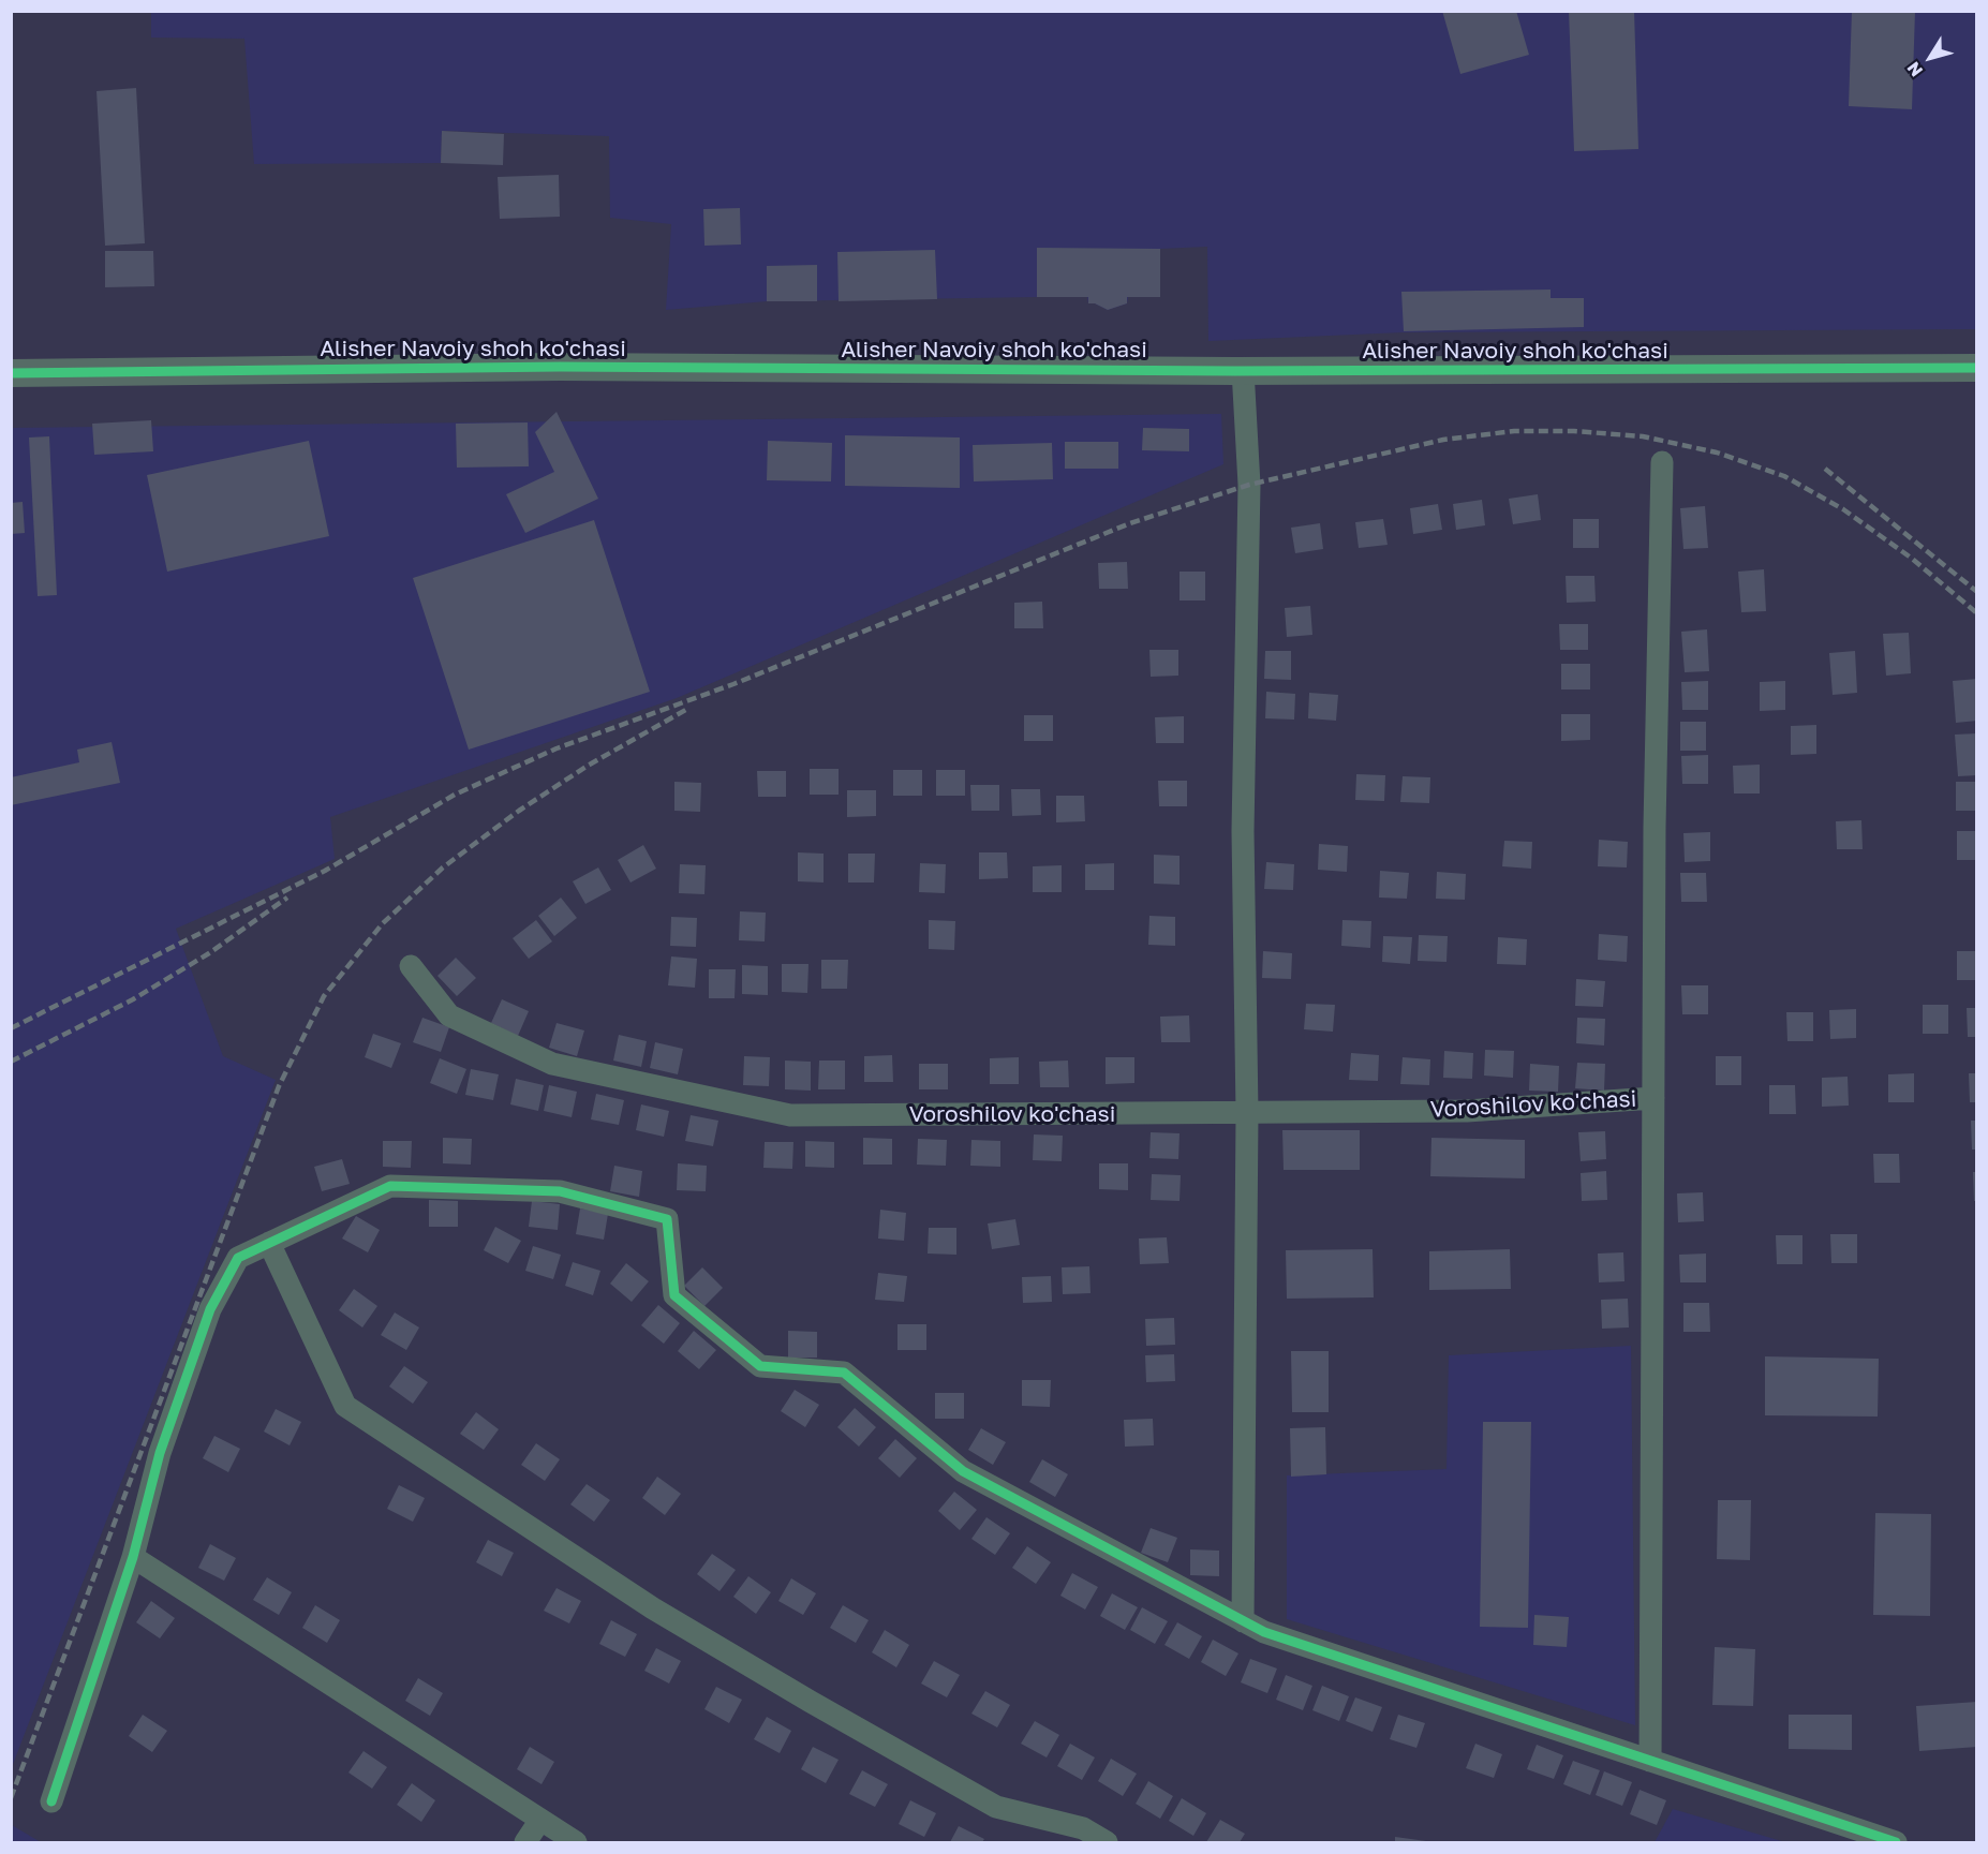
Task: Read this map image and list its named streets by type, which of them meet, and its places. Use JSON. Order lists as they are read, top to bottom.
{
  "streets": {
    "street": ["Alisher Navoiy shoh ko'chasi", "Voroshilov ko'chasi"]
  },
  "north": "bottom left"
}
